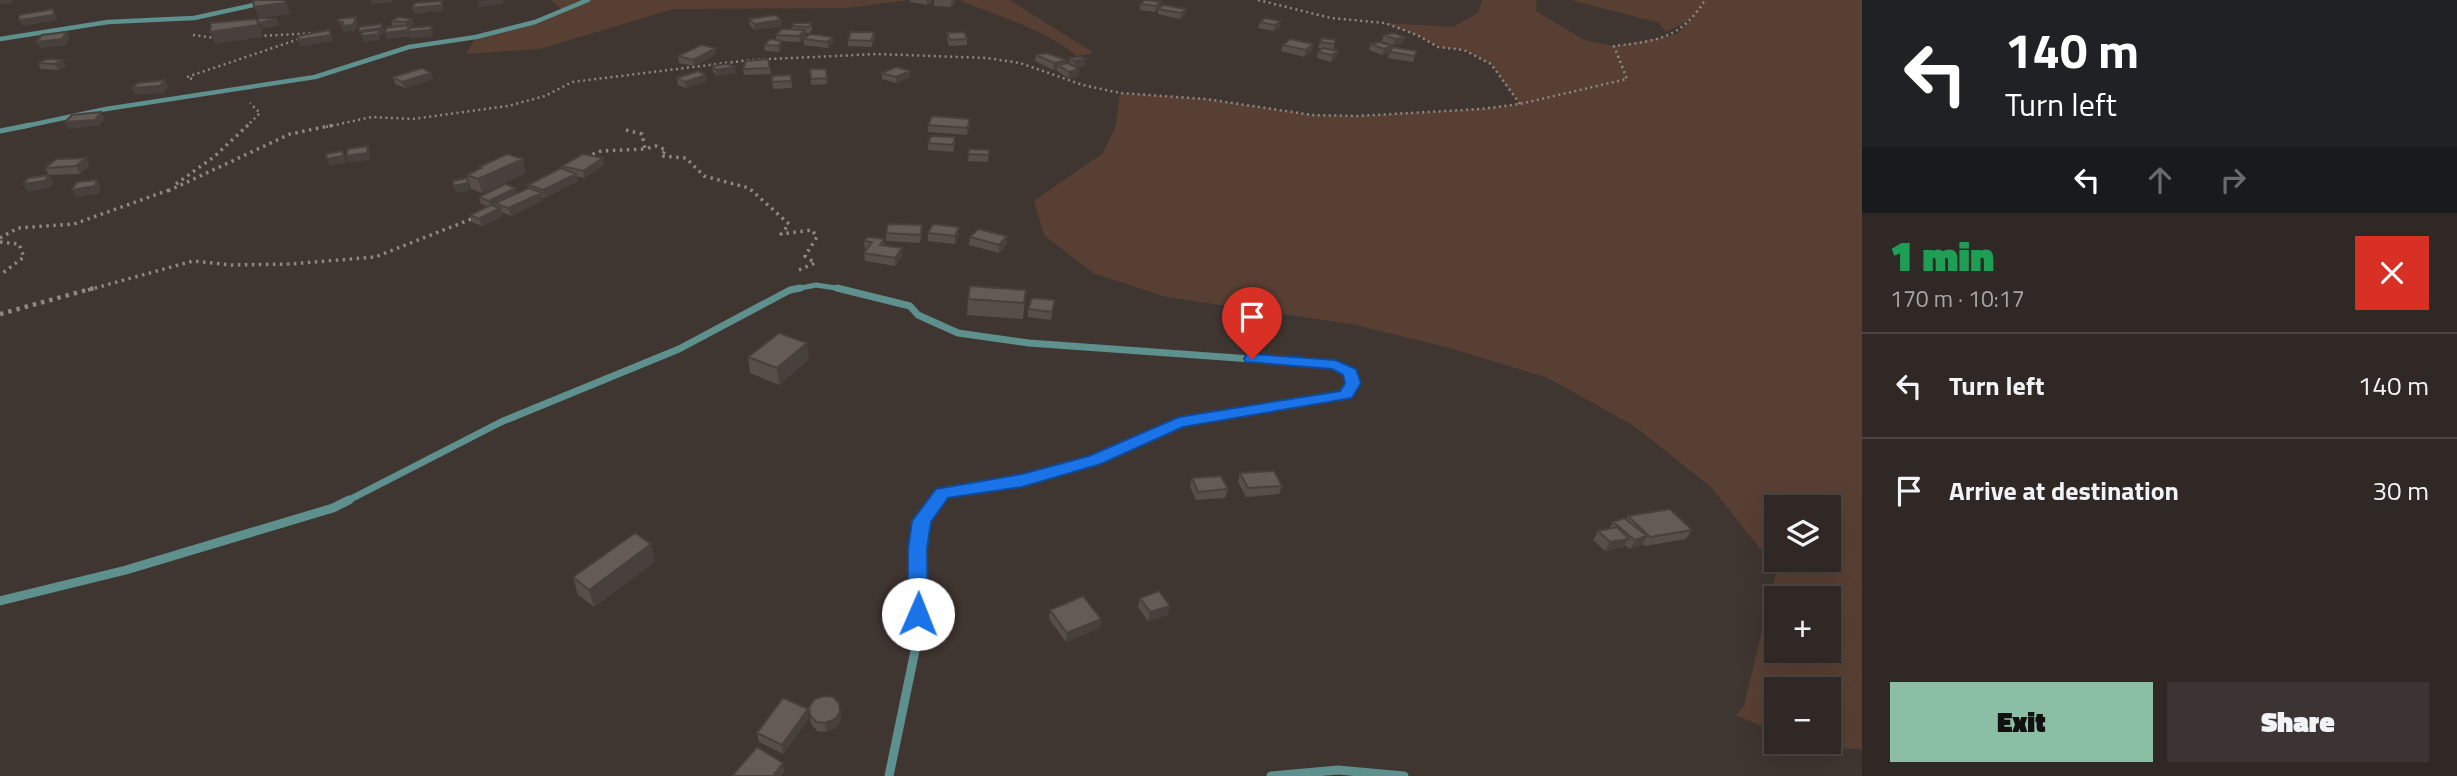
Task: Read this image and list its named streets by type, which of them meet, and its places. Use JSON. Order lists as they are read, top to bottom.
{
  "page": {
    "turn": ["140 m", "Turn left"],
    "heading": ["1 min", "170 m · 10:17"],
    "list": [
      {
        "name": "Turn left",
        "value": "140 m"
      },
      {
        "name": "Arrive at destination",
        "value": "30 m"
      }
    ],
    "map_buttons": ["+", "−"],
    "buttons": ["Exit", "Share"]
  }
}
